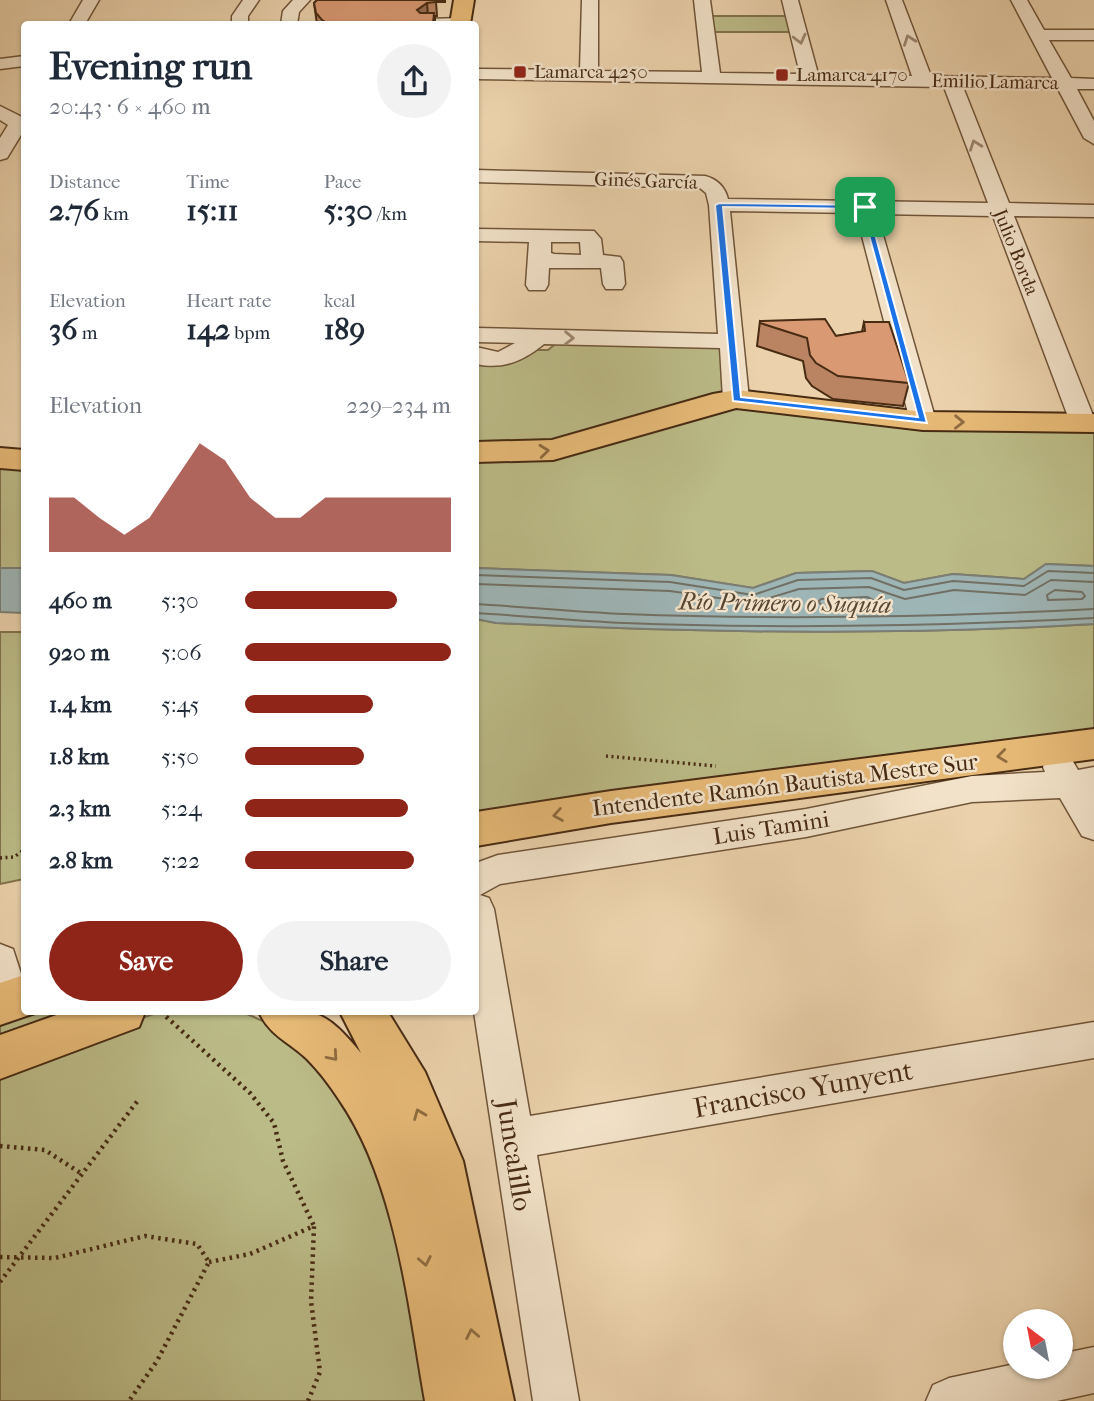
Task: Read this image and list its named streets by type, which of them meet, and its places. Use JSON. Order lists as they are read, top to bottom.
{
  "streets": {
    "main road": ["Intendente Ramón Bautista Mestre Sur"],
    "street": [
      "Emilio Lamarca",
      "Ginés García",
      "Julio Borda",
      "Luis Tamini",
      "Francisco Yunyent",
      "Juncalillo"
    ]
  },
  "crossings": [
    ["Emilio Lamarca", "Julio Borda"],
    ["Ginés García", "Julio Borda"],
    ["Intendente Ramón Bautista Mestre Sur", "Luis Tamini"],
    ["Francisco Yunyent", "Juncalillo"]
  ],
  "one_way": ["Intendente Ramón Bautista Mestre Sur"],
  "water": ["Río Primero o Suquía"],
  "places": {
    "transit": ["Lamarca 4250", "Lamarca 4170"]
  },
  "north": "top left",
  "page": {
    "heading": ["Evening run", "20:43 · 6 × 460 m"],
    "stats": [
      ["Distance", "2.76 km"],
      ["Time", "15:11"],
      ["Pace", "5:30 /km"],
      ["Elevation", "36 m"],
      ["Heart rate", "142 bpm"],
      ["kcal", "189"]
    ],
    "chart": ["Elevation", "229–234 m"],
    "list": [
      {
        "name": "460 m",
        "note": "5:30"
      },
      {
        "name": "920 m",
        "note": "5:06"
      },
      {
        "name": "1.4 km",
        "note": "5:45"
      },
      {
        "name": "1.8 km",
        "note": "5:50"
      },
      {
        "name": "2.3 km",
        "note": "5:24"
      },
      {
        "name": "2.8 km",
        "note": "5:22"
      }
    ],
    "buttons": ["Save", "Share"]
  }
}
